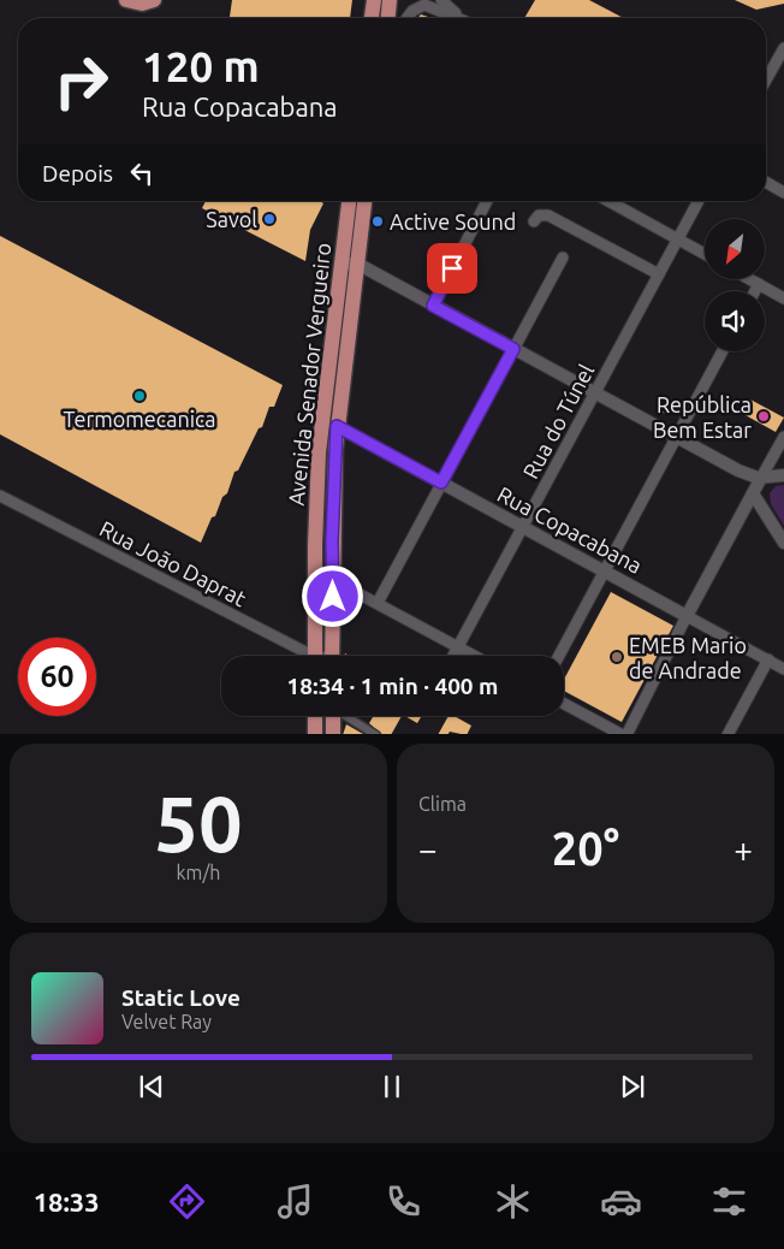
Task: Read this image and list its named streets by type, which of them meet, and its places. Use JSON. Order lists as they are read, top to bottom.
{
  "streets": {
    "main road": ["Avenida Senador Vergueiro"],
    "street": ["Rua do Túnel", "Rua Copacabana", "Rua João Daprat"]
  },
  "crossings": [
    ["Avenida Senador Vergueiro", "Rua Copacabana"],
    ["Rua do Túnel", "Rua Copacabana"]
  ],
  "places": [
    "Savol",
    "Active Sound",
    "Termomecanica",
    "República Bem Estar",
    "EMEB Mario de Andrade"
  ],
  "north": "bottom left",
  "page": {
    "turn": ["120 m", "Rua Copacabana"],
    "then": "Depois",
    "limit": "60",
    "trip": "18:34 · 1 min · 400 m",
    "tile": [
      ["50", "km/h"],
      "Clima"
    ],
    "heat": ["−", "20°", "+"],
    "song": ["Static Love", "Velvet Ray"],
    "tabs": "18:33"
  }
}
